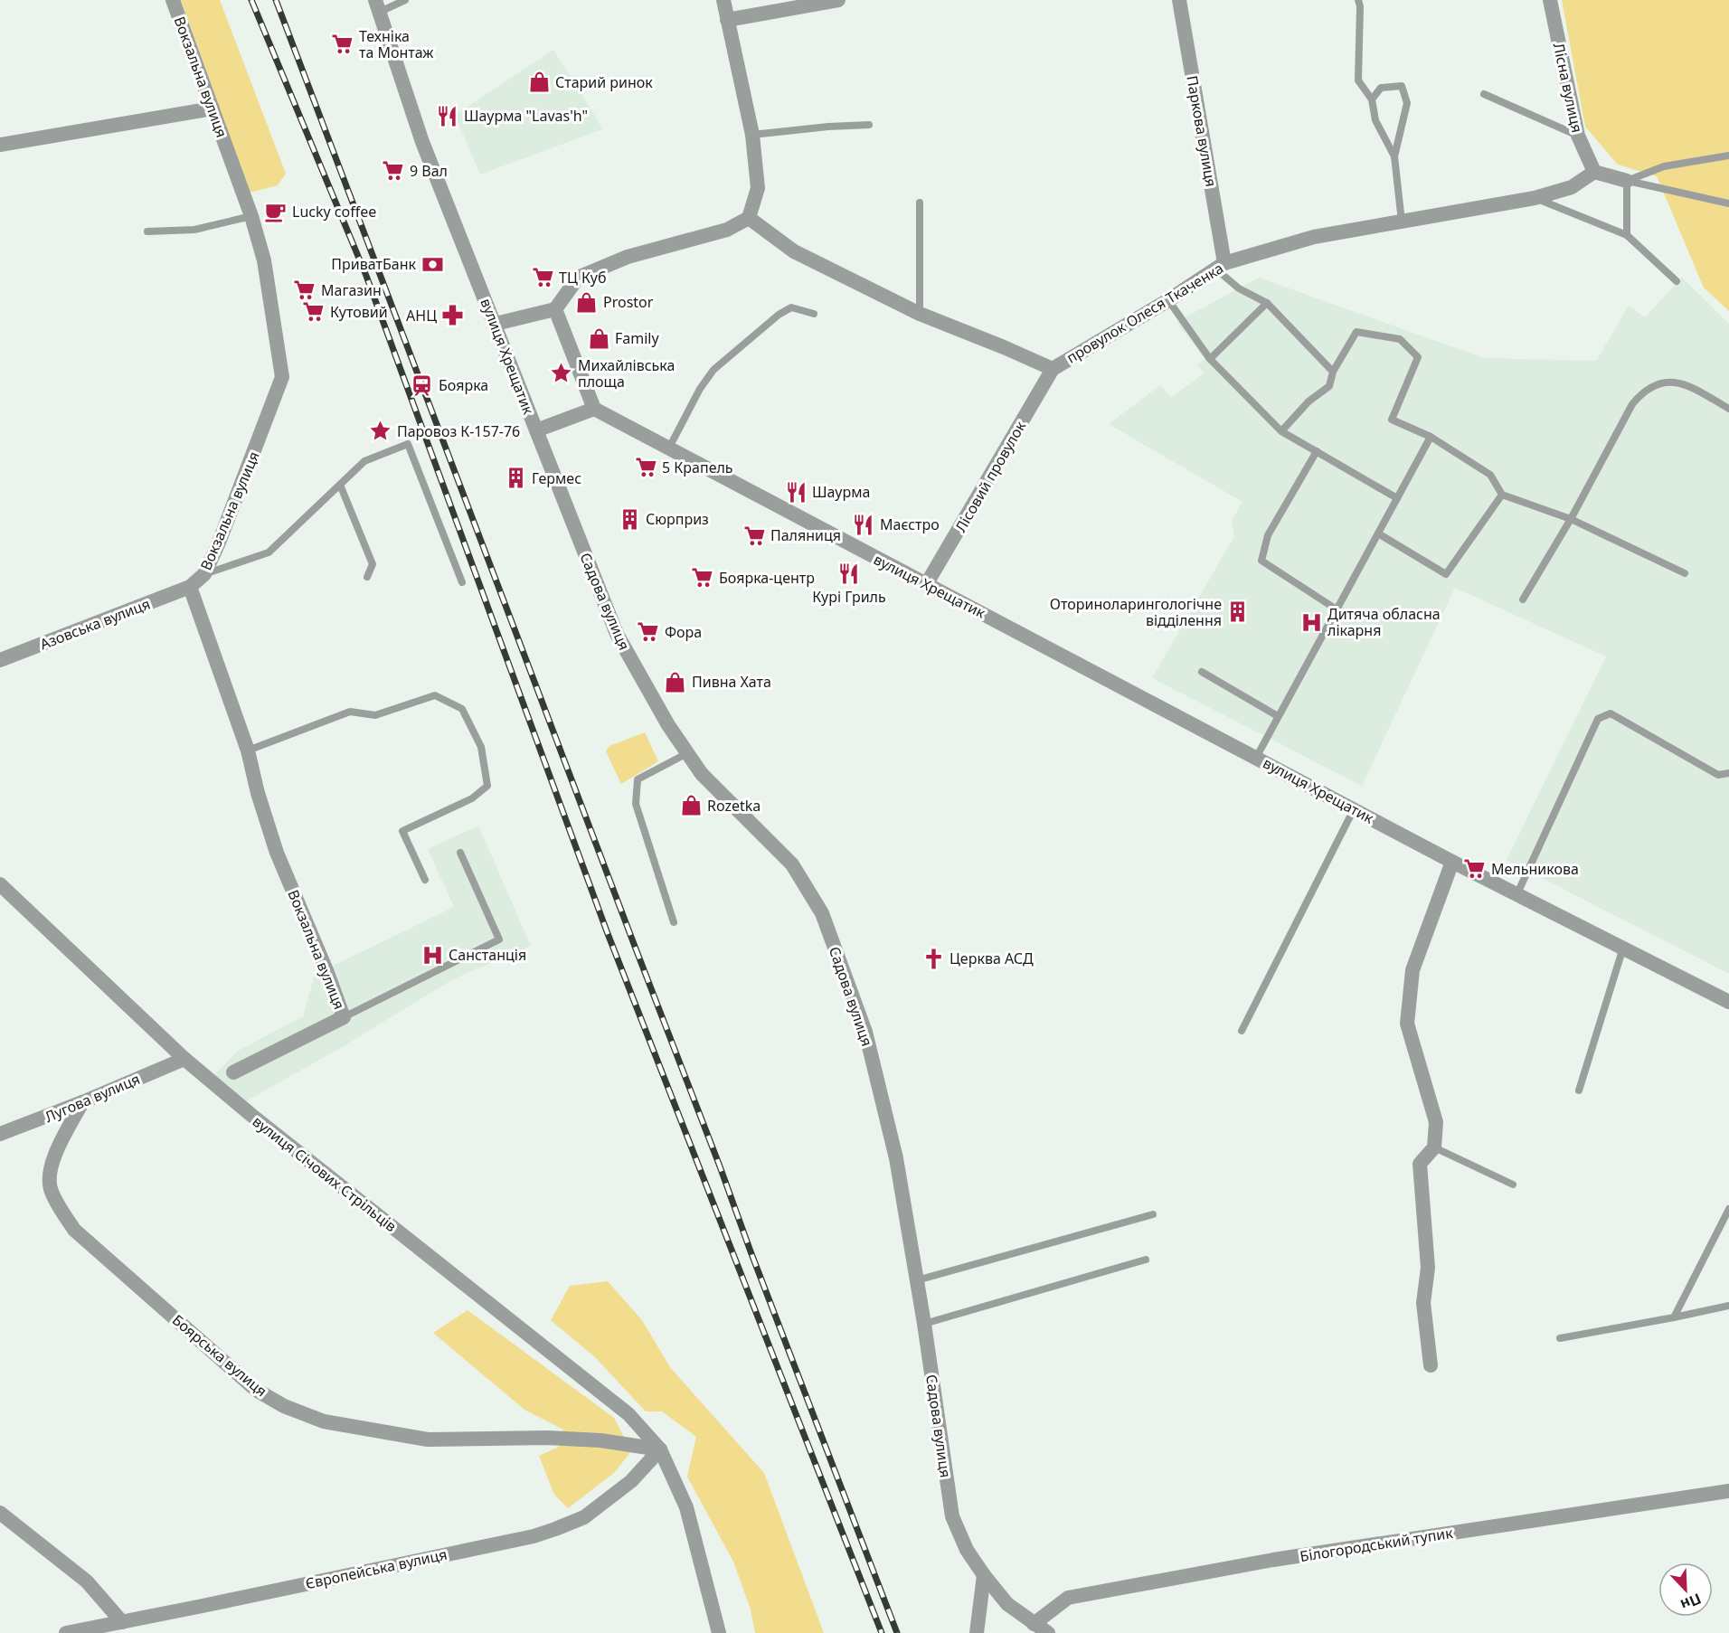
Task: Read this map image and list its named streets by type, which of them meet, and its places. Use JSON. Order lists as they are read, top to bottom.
{
  "streets": {
    "street": [
      "Вокзальна вулиця",
      "Лісна вулиця",
      "Паркова вулиця",
      "провулок Олеся Ткаченка",
      "вулиця Хрещатик",
      "Лісовий провулок",
      "Садова вулиця",
      "Азовська вулиця",
      "Лугова вулиця",
      "вулиця Січових Стрільців",
      "Боярська вулиця",
      "Білогородський тупик",
      "Європейська вулиця"
    ]
  },
  "crossings": [
    ["Вокзальна вулиця", "Азовська вулиця"],
    ["Лісна вулиця", "провулок Олеся Ткаченка"],
    ["Паркова вулиця", "провулок Олеся Ткаченка"],
    ["провулок Олеся Ткаченка", "Лісовий провулок"],
    ["вулиця Хрещатик", "Лісовий провулок"],
    ["вулиця Хрещатик", "Садова вулиця"],
    ["Садова вулиця", "Білогородський тупик"],
    ["Лугова вулиця", "вулиця Січових Стрільців"],
    ["Лугова вулиця", "Боярська вулиця"],
    ["вулиця Січових Стрільців", "Боярська вулиця"],
    ["вулиця Січових Стрільців", "Європейська вулиця"],
    ["Боярська вулиця", "Європейська вулиця"]
  ],
  "places": {
    "supermarket": [
      "Техніка та Монтаж",
      "9 Вал",
      "ТЦ Куб",
      "Магазин",
      "Кутовий",
      "5 Крапель",
      "Паляниця",
      "Боярка-центр",
      "Фора",
      "Мельникова"
    ],
    "shop": [
      "Старий ринок",
      "Prostor",
      "Family",
      "Пивна Хата",
      "Rozetka"
    ],
    "restaurant": [
      "Шаурма \"Lavas'h\"",
      "Шаурма",
      "Маєстро",
      "Курі Гриль"
    ],
    "cafe": ["Lucky coffee"],
    "bank": ["ПриватБанк"],
    "pharmacy": ["АНЦ"],
    "place": ["Михайлівська площа", "Паровоз К-157-76"],
    "station": ["Боярка"],
    "building": ["Гермес", "Сюрприз", "Оториноларингологічне відділення"],
    "hospital": ["Дитяча обласна лікарня", "Санстанція"],
    "church": ["Церква АСД"]
  },
  "north": "bottom right"
}
